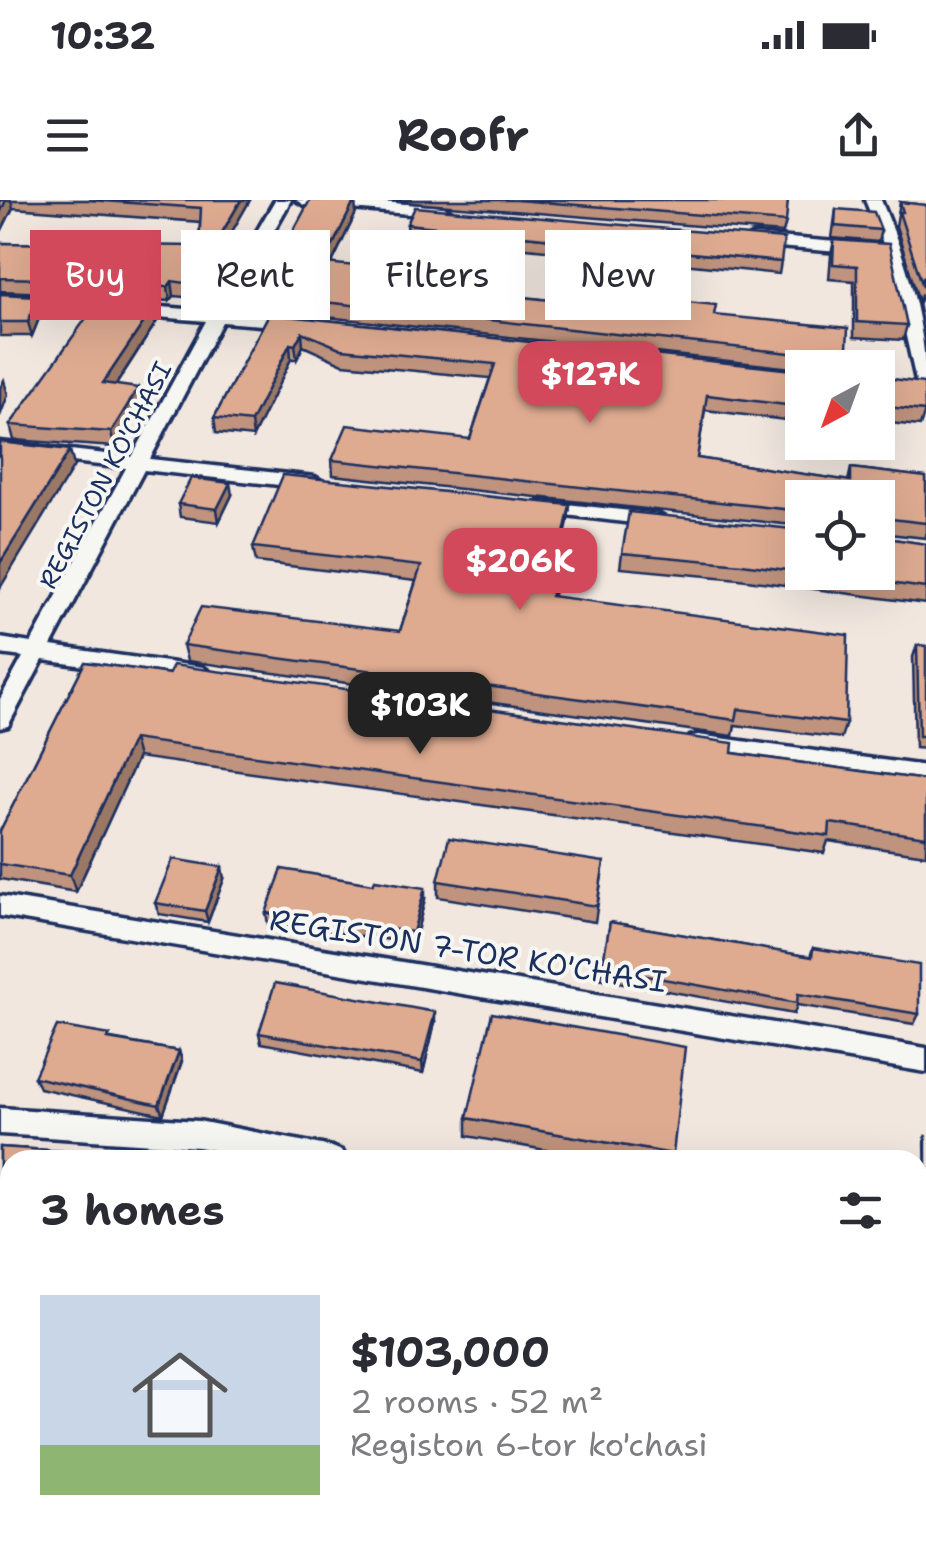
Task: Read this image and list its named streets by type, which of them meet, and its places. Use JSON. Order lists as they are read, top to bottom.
{
  "streets": {
    "street": ["REGISTON KO'CHASI", "REGISTON 7-TOR KO'CHASI"]
  },
  "north": "bottom left",
  "page": {
    "status": "10:32",
    "header": "Roofr",
    "chip": [
      "Buy",
      "Rent",
      "Filters",
      "New"
    ],
    "price": ["$127K", "$206K", "$103K"],
    "heading": "3 homes",
    "list": [
      {
        "name": "$103,000",
        "note": "2 rooms · 52 m² · Registon 6-tor ko'chasi"
      }
    ]
  }
}
